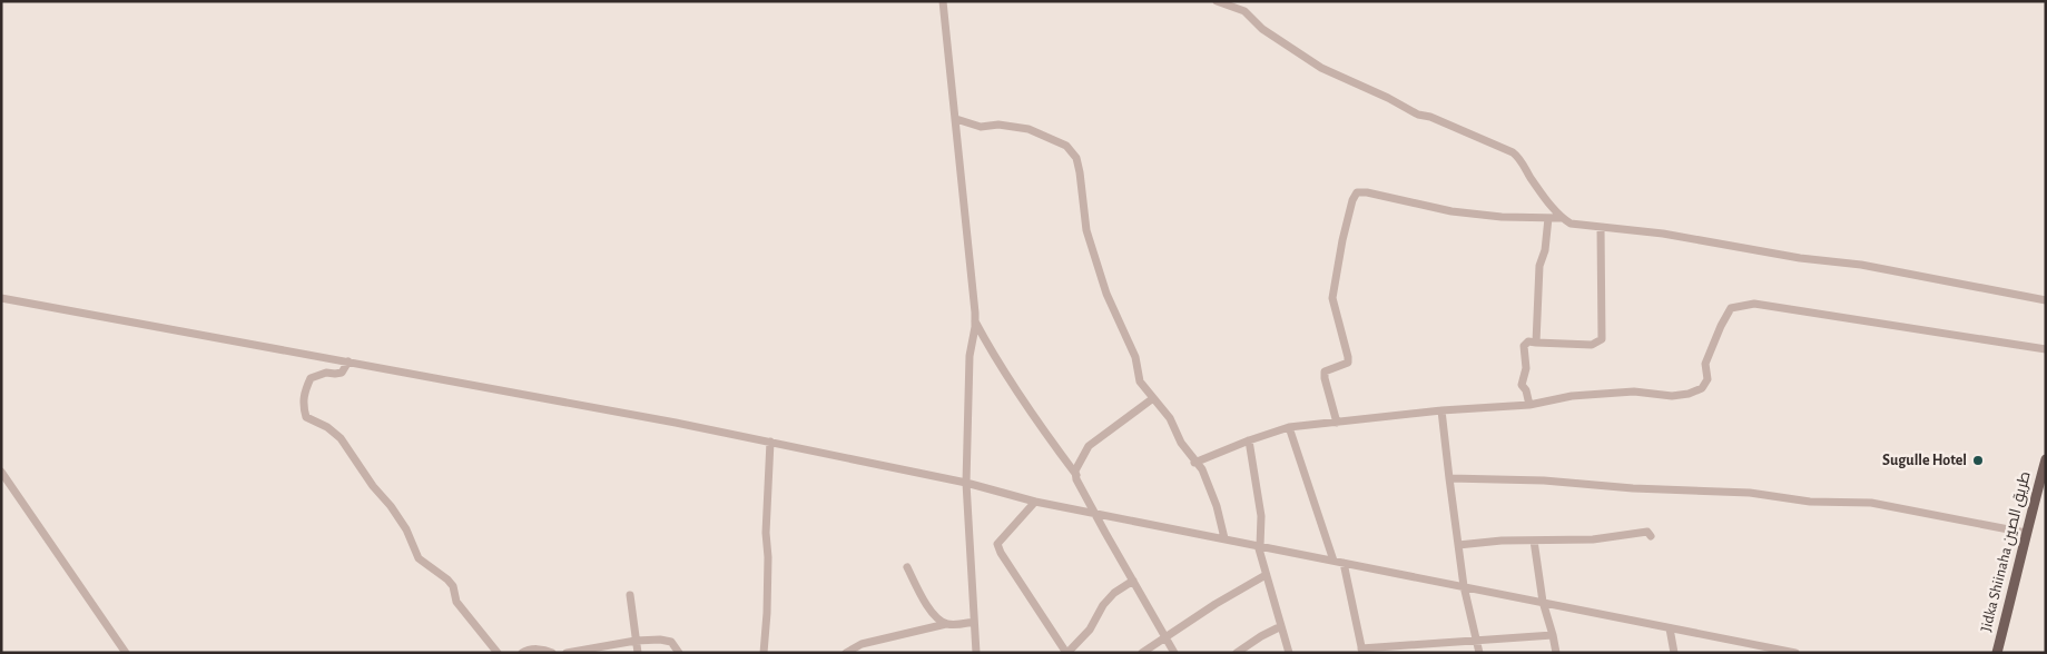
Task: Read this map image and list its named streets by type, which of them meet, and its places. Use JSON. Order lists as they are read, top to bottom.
{
  "streets": {
    "main road": ["Jidka Shiinaha طريق الصين"]
  },
  "places": ["Sugulle Hotel"]
}
